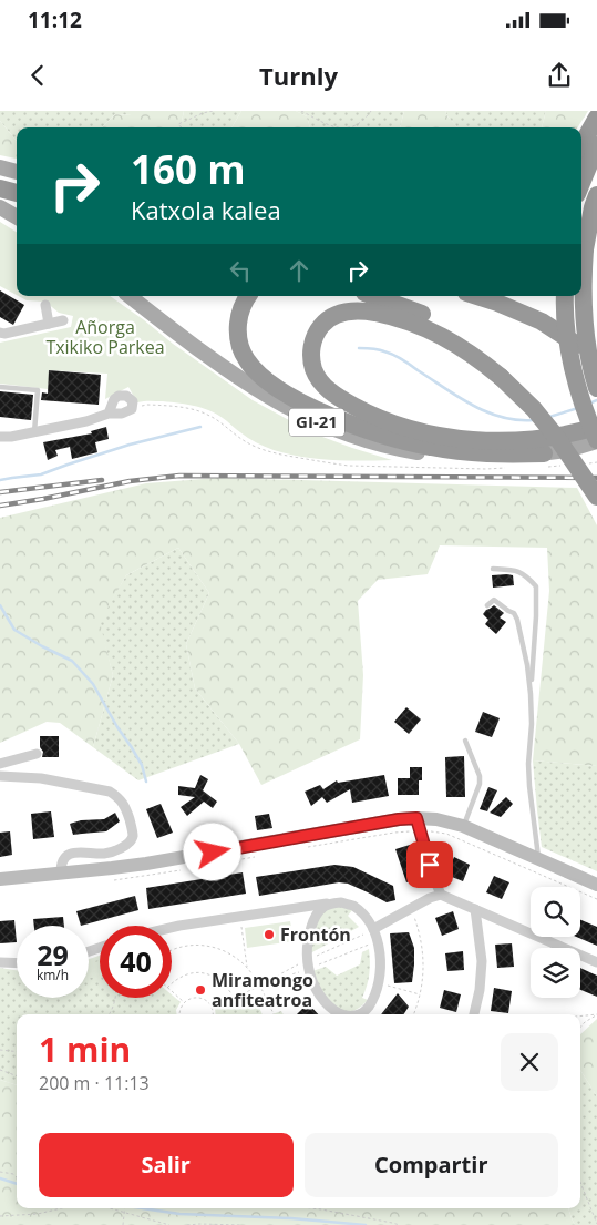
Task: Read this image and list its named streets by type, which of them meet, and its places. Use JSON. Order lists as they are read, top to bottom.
{
  "streets": {
    "main road": ["GI-21"]
  },
  "parks": ["Añorga Txikiko Parkea"],
  "places": ["Frontón", "Miramongo anfiteatroa"],
  "page": {
    "status": "11:12",
    "header": "Turnly",
    "turn": ["160 m", "Katxola kalea"],
    "speed": "29 km/h",
    "limit": "40",
    "heading": ["1 min", "200 m · 11:13"],
    "buttons": ["Salir", "Compartir"]
  }
}
